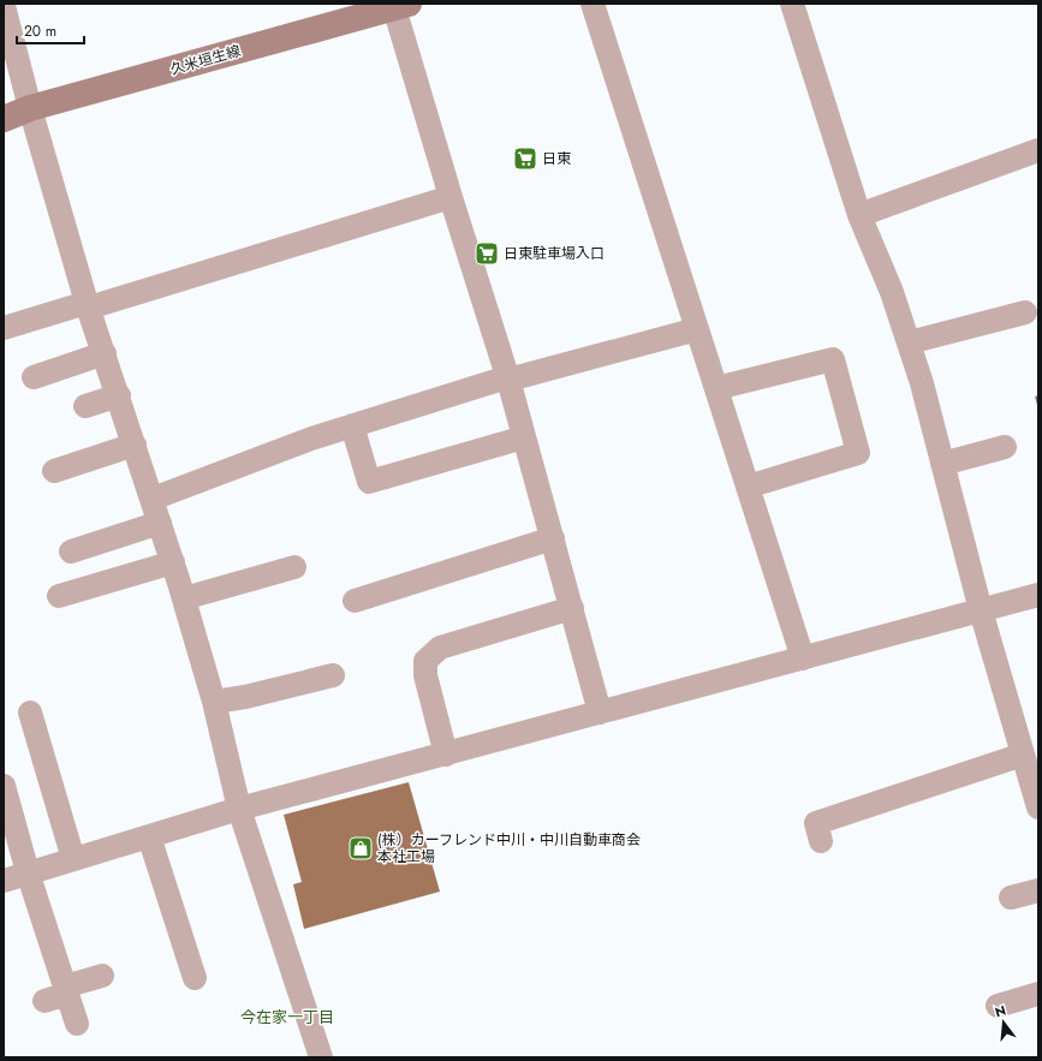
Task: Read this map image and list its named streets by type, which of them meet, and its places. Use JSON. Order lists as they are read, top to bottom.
{
  "streets": {
    "main road": ["久米垣生線"]
  },
  "districts": ["今在家一丁目"],
  "places": {
    "supermarket": ["日東", "日東駐車場入口"],
    "shop": ["(株）カーフレンド中川・中川自動車商会 本社工場"]
  },
  "scale_bar": "20 m",
  "north": "top"
}
